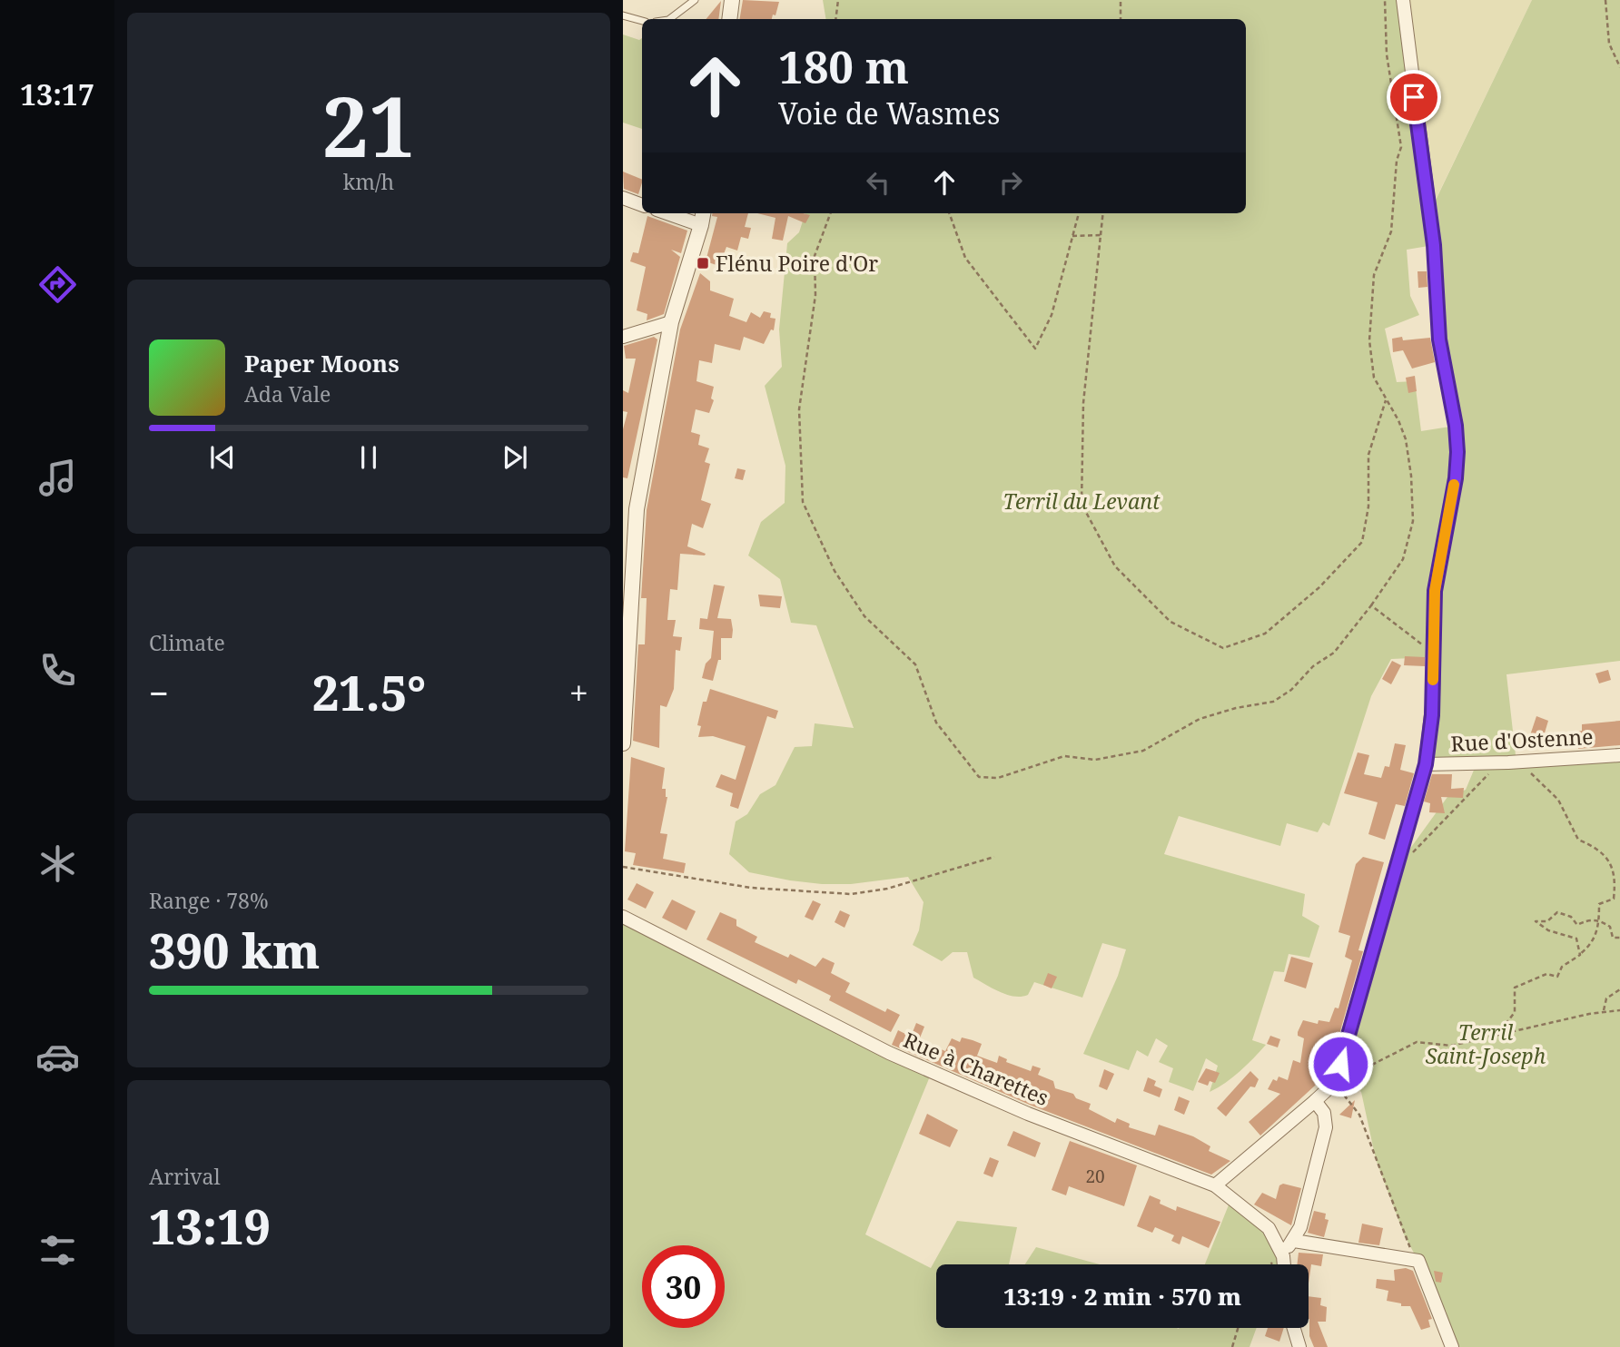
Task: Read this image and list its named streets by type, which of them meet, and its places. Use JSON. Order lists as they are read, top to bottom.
{
  "streets": {
    "street": ["Rue d'Ostenne", "Rue à Charettes"]
  },
  "parks": ["Terril du Levant", "Terril Saint-Joseph"],
  "places": {
    "transit": ["Flénu Poire d'Or"]
  },
  "house_numbers": ["20"],
  "page": {
    "tabs": "13:17",
    "tile": [
      ["21", "km/h"],
      "Climate",
      ["Range · 78%", "390 km"],
      ["Arrival", "13:19"]
    ],
    "turn": ["180 m", "Voie de Wasmes"],
    "song": ["Paper Moons", "Ada Vale"],
    "heat": ["−", "21.5°", "+"],
    "limit": "30",
    "trip": "13:19 · 2 min · 570 m"
  }
}
